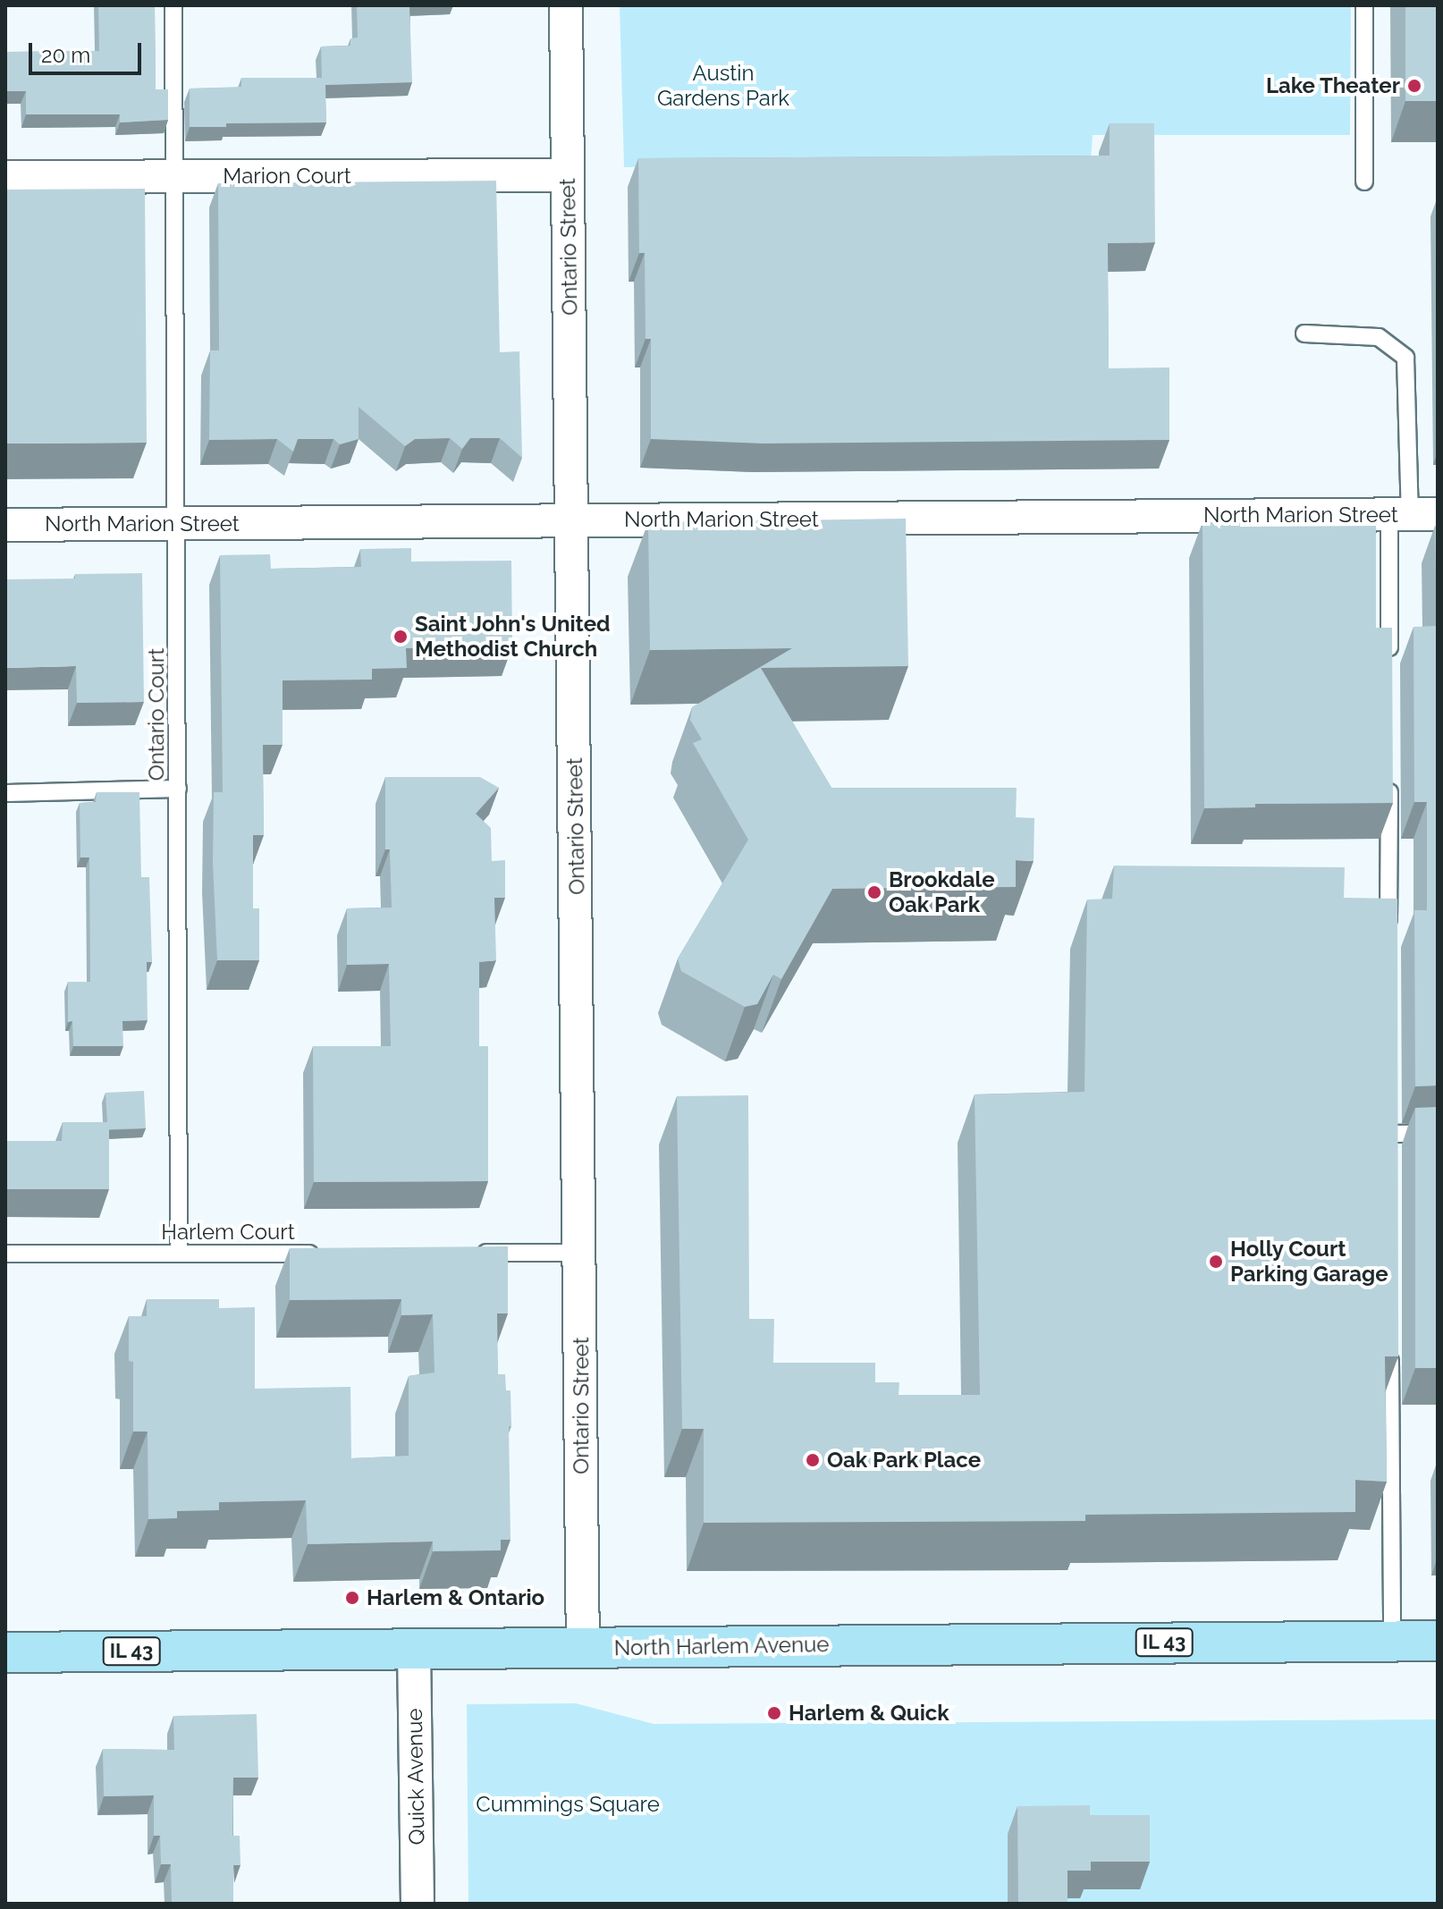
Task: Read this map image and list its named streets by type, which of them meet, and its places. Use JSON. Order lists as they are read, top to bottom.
{
  "streets": {
    "main road": ["IL 43", "North Harlem Avenue"],
    "street": [
      "Marion Court",
      "Ontario Street",
      "North Marion Street",
      "Quick Avenue"
    ],
    "lane": ["Ontario Court", "Harlem Court"]
  },
  "crossings": [
    ["Marion Court", "Ontario Street"],
    ["Marion Court", "Ontario Court"],
    ["Ontario Street", "North Marion Street"],
    ["Ontario Street", "North Harlem Avenue"],
    ["North Marion Street", "Ontario Court"],
    ["Ontario Court", "Harlem Court"],
    ["North Harlem Avenue", "Quick Avenue"]
  ],
  "parks": ["Austin Gardens Park", "Cummings Square"],
  "places": [
    "Lake Theater",
    "Saint John's United Methodist Church",
    "Brookdale Oak Park",
    "Holly Court Parking Garage",
    "Oak Park Place",
    "Harlem & Ontario",
    "Harlem & Quick"
  ],
  "scale_bar": "20 m"
}
